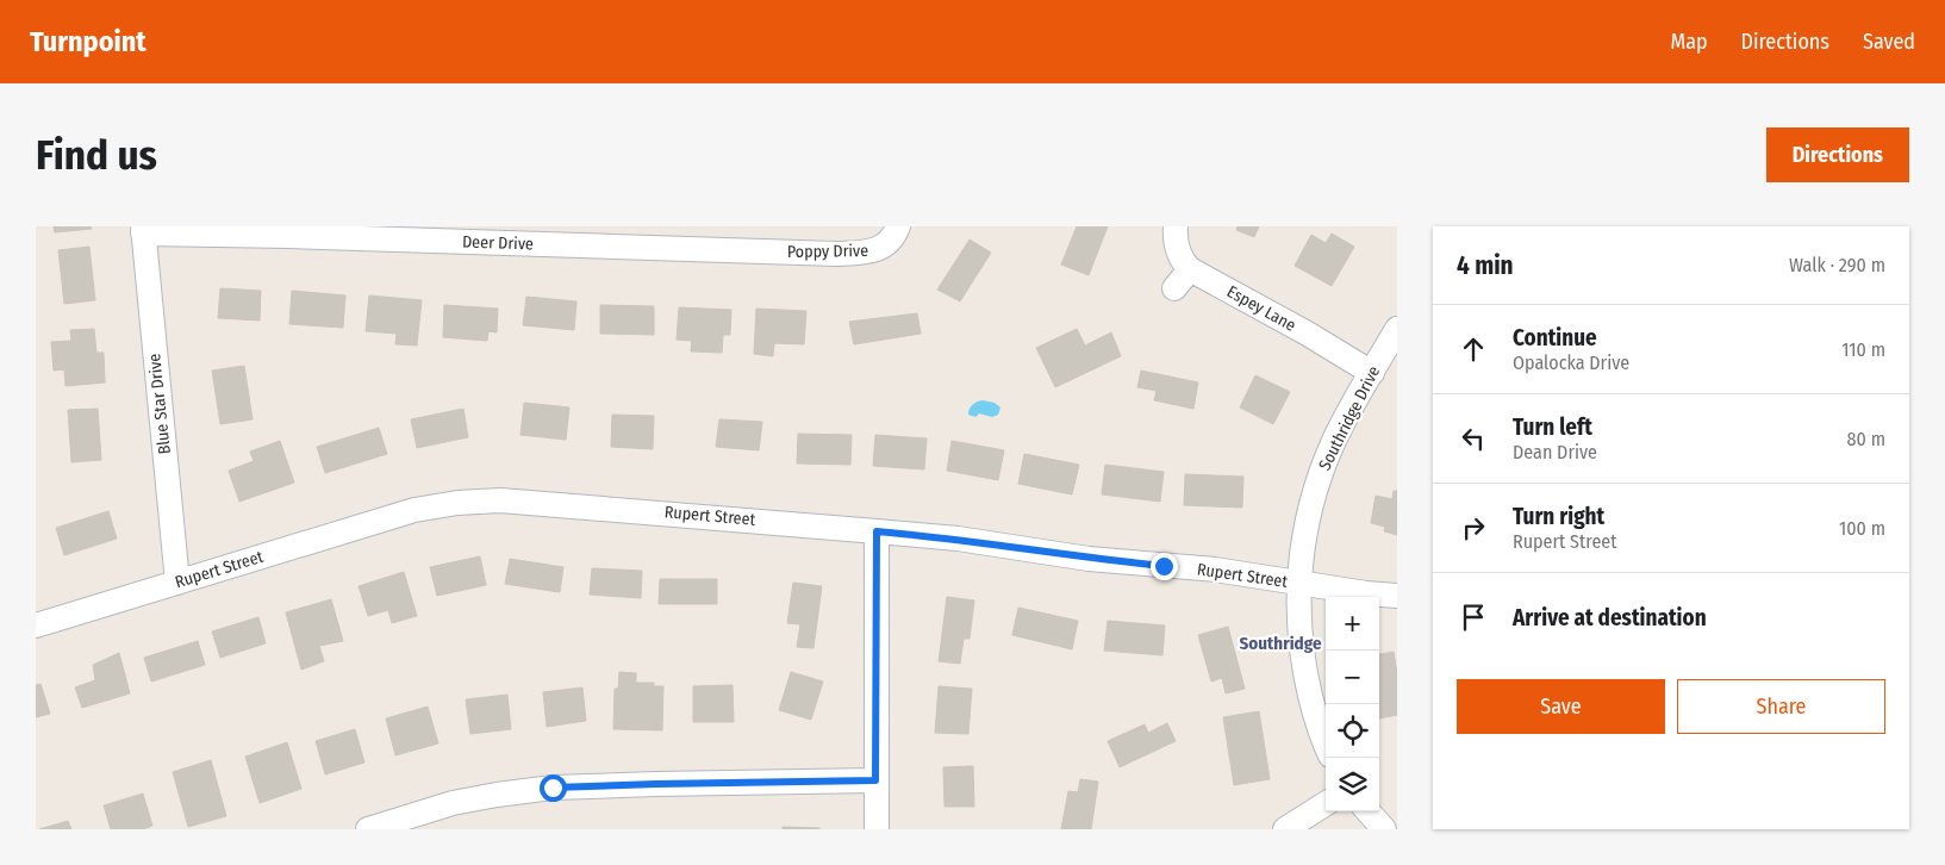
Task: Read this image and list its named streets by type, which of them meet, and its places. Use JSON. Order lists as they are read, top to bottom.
{
  "streets": {
    "street": [
      "Deer Drive",
      "Poppy Drive",
      "Espey Lane",
      "Blue Star Drive",
      "Southridge Drive",
      "Rupert Street"
    ]
  },
  "crossings": [
    ["Deer Drive", "Poppy Drive"],
    ["Deer Drive", "Blue Star Drive"],
    ["Espey Lane", "Southridge Drive"],
    ["Blue Star Drive", "Rupert Street"],
    ["Southridge Drive", "Rupert Street"]
  ],
  "districts": ["Southridge"],
  "page": {
    "header": "Turnpoint",
    "nav": ["Map", "Directions", "Saved"],
    "buttons": [
      "Directions",
      ["Save", "Share"]
    ],
    "title": "Find us",
    "heading": ["4 min", "Walk · 290 m"],
    "list": [
      ["Continue", "Opalocka Drive", "110 m"],
      ["Turn left", "Dean Drive", "80 m"],
      ["Turn right", "Rupert Street", "100 m"],
      "Arrive at destination"
    ],
    "map_buttons": ["+", "−"]
  }
}
